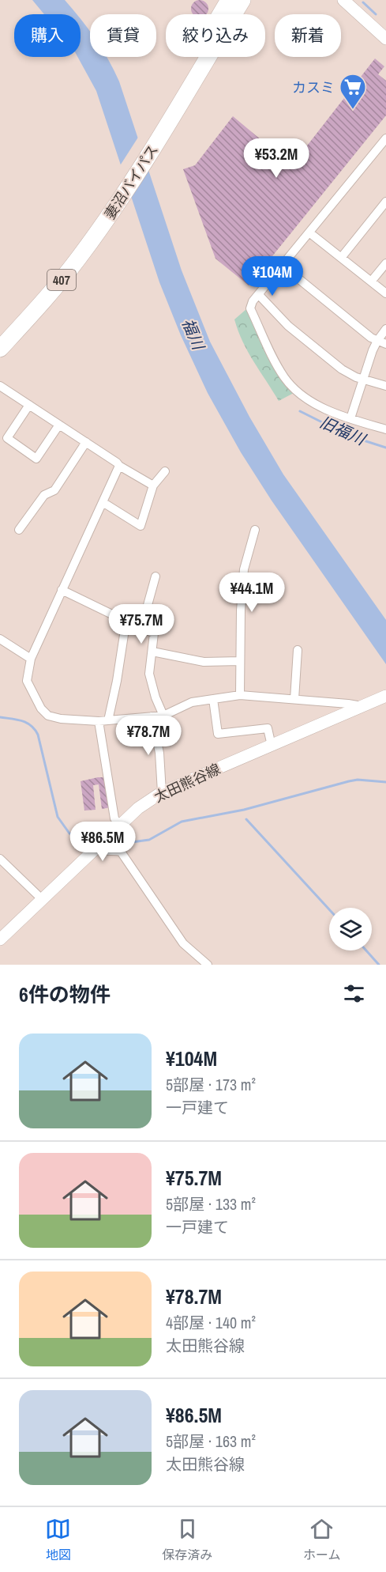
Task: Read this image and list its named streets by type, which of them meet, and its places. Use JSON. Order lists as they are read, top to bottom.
{
  "streets": {
    "highway": ["妻沼バイパス", "407"],
    "main road": ["太田熊谷線"]
  },
  "water": ["福川", "旧福川"],
  "places": {
    "supermarket": ["カスミ"]
  },
  "page": {
    "chip": [
      "購入",
      "賃貸",
      "絞り込み",
      "新着"
    ],
    "price": [
      "¥53.2M",
      "¥104M",
      "¥44.1M",
      "¥75.7M",
      "¥78.7M",
      "¥86.5M"
    ],
    "heading": "6件の物件",
    "list": [
      {
        "name": "¥104M",
        "note": "5部屋 · 173 m² · 一戸建て"
      },
      {
        "name": "¥75.7M",
        "note": "5部屋 · 133 m² · 一戸建て"
      },
      {
        "name": "¥78.7M",
        "note": "4部屋 · 140 m² · 太田熊谷線"
      },
      {
        "name": "¥86.5M",
        "note": "5部屋 · 163 m² · 太田熊谷線"
      }
    ],
    "tabs": ["地図", "保存済み", "ホーム"]
  }
}
